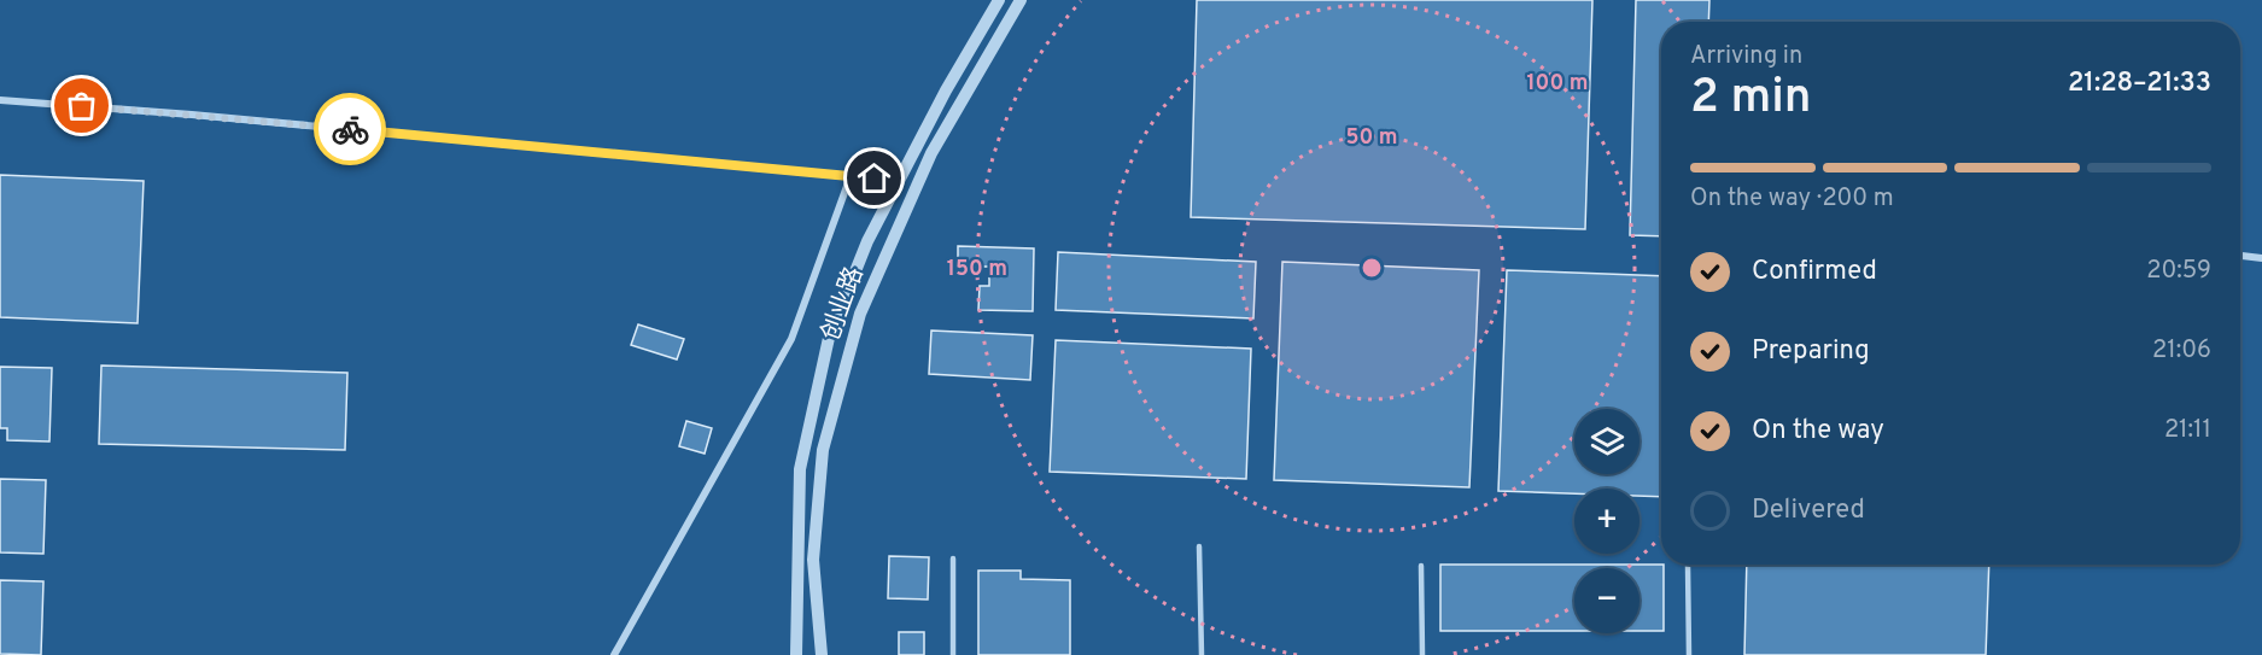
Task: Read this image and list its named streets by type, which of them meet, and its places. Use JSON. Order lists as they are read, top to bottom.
{
  "streets": {
    "street": ["创业路"]
  },
  "page": {
    "heading": ["2 min", "Arriving in", "21:28–21:33"],
    "bar": "On the way · 200 m",
    "list": [
      ["Confirmed", "20:59"],
      ["Preparing", "21:06"],
      ["On the way", "21:11"],
      "Delivered"
    ],
    "map_buttons": ["+", "−"]
  },
  "rings": ["100 m", "50 m", "150 m"]
}
